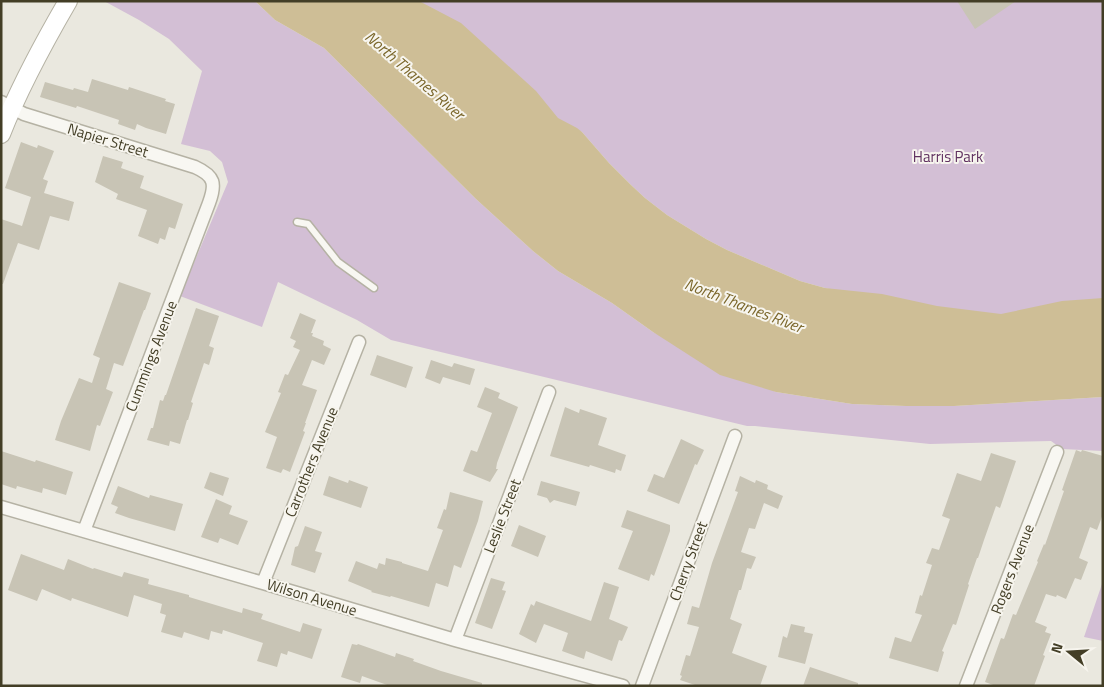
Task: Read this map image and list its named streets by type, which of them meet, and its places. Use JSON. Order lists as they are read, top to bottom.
{
  "streets": {
    "street": [
      "Napier Street",
      "Cummings Avenue",
      "Carrothers Avenue",
      "Leslie Street",
      "Cherry Street",
      "Rogers Avenue",
      "Wilson Avenue"
    ]
  },
  "crossings": [
    ["Napier Street", "Cummings Avenue"],
    ["Cummings Avenue", "Wilson Avenue"],
    ["Carrothers Avenue", "Wilson Avenue"],
    ["Leslie Street", "Wilson Avenue"]
  ],
  "water": ["North Thames River"],
  "parks": ["Harris Park"],
  "north": "left"
}
